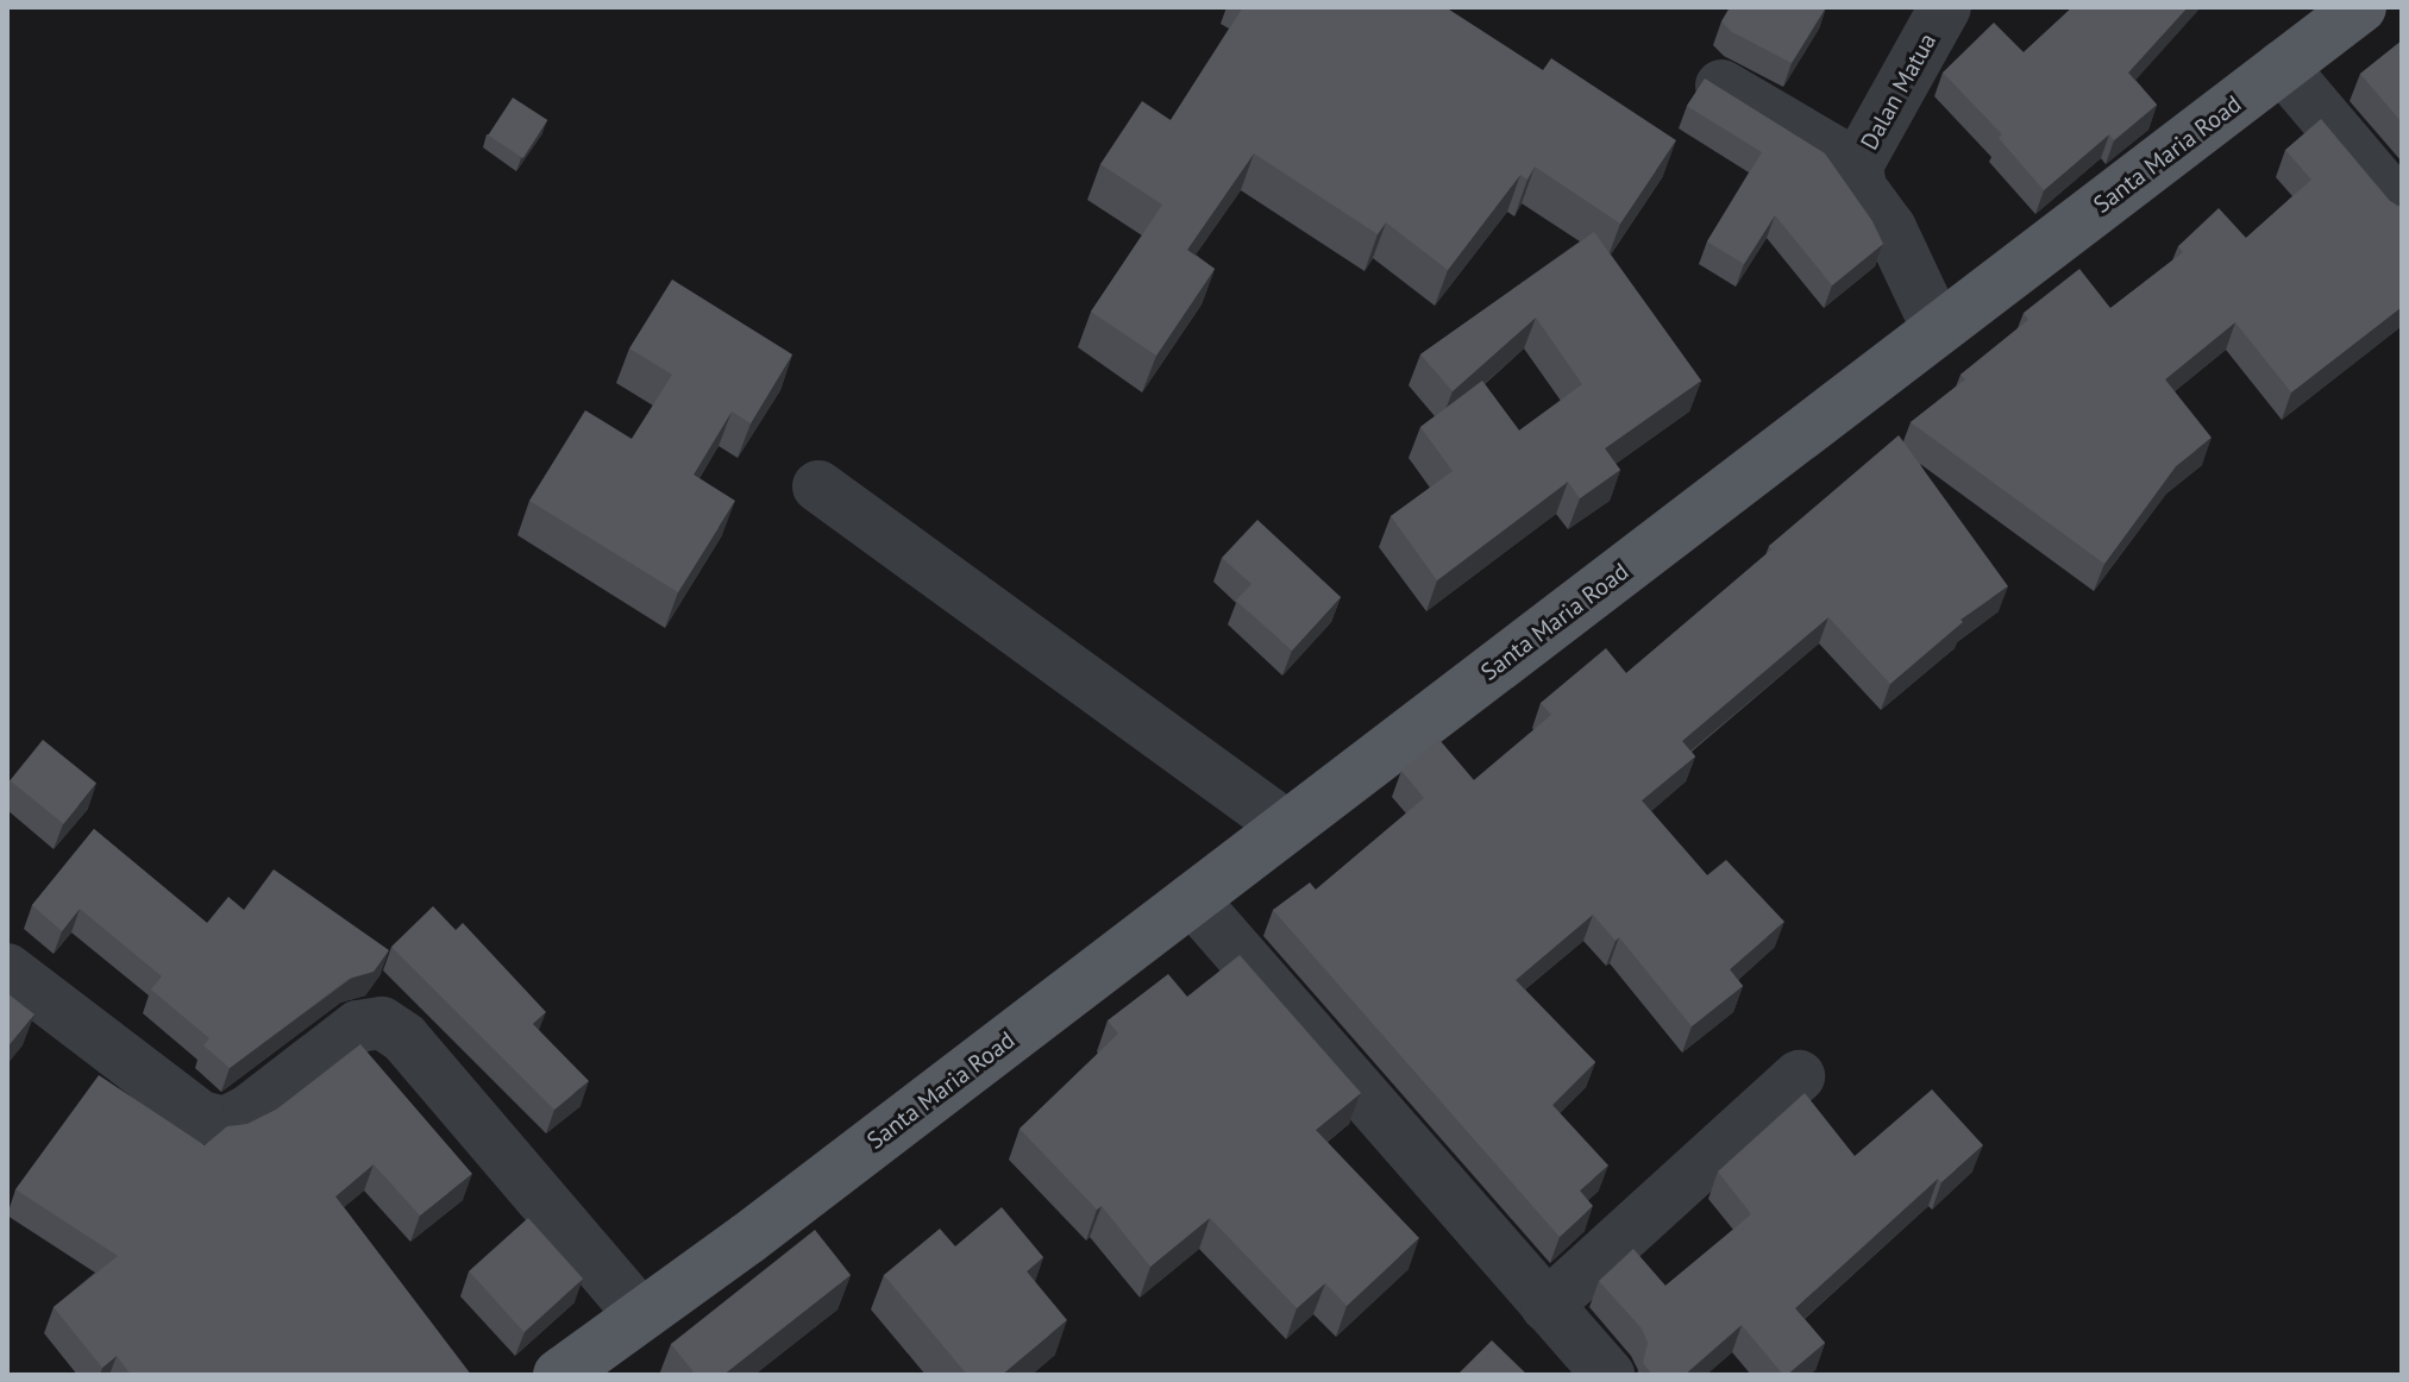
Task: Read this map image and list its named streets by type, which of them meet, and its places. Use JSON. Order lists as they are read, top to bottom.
{
  "streets": {
    "main road": ["Santa Maria Road"],
    "street": ["Dalan Matua"]
  },
  "crossings": [
    ["Dalan Matua", "Santa Maria Road"]
  ]
}
